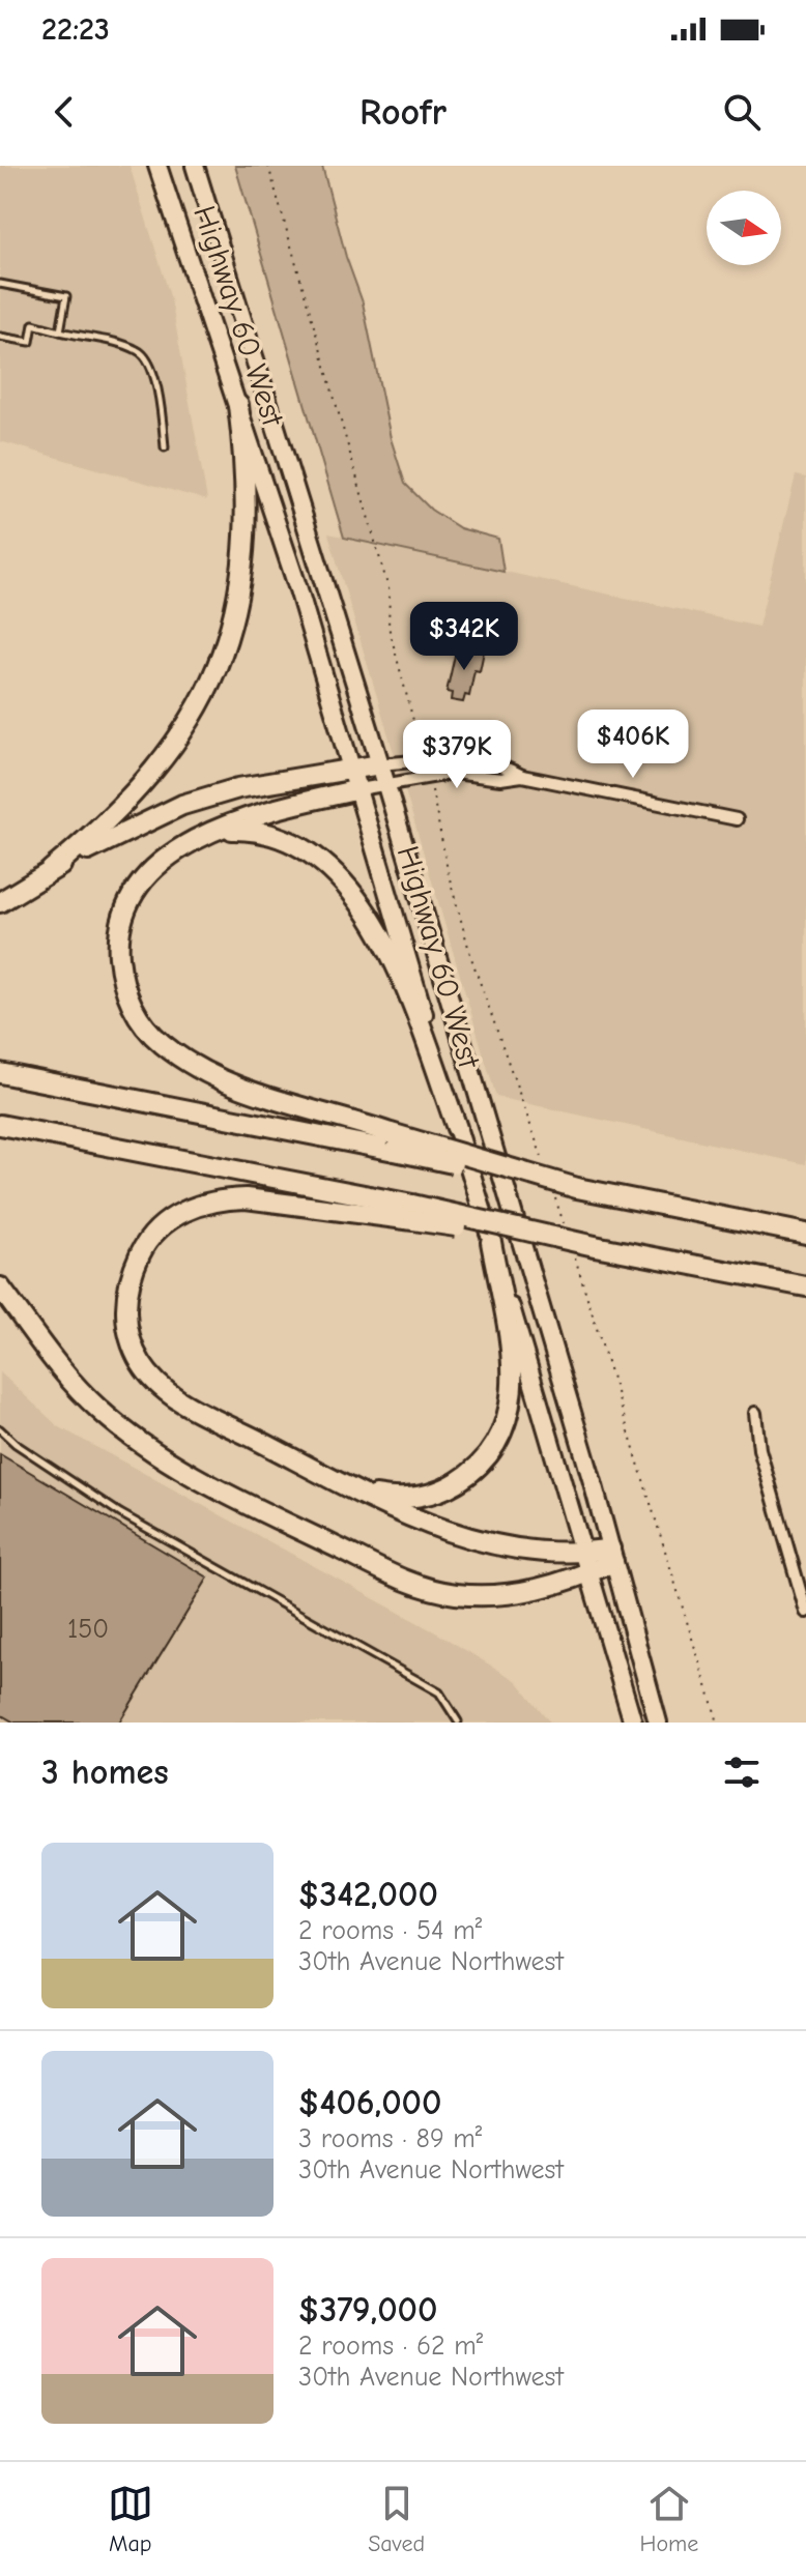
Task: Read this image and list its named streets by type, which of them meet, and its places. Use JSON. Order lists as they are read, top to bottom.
{
  "streets": {
    "main road": ["Highway 60 West"]
  },
  "house_numbers": ["150"],
  "north": "right",
  "page": {
    "status": "22:23",
    "header": "Roofr",
    "price": ["$342K", "$406K", "$379K"],
    "heading": "3 homes",
    "list": [
      {
        "name": "$342,000",
        "note": "2 rooms · 54 m² · 30th Avenue Northwest"
      },
      {
        "name": "$406,000",
        "note": "3 rooms · 89 m² · 30th Avenue Northwest"
      },
      {
        "name": "$379,000",
        "note": "2 rooms · 62 m² · 30th Avenue Northwest"
      }
    ],
    "tabs": ["Map", "Saved", "Home"]
  }
}
